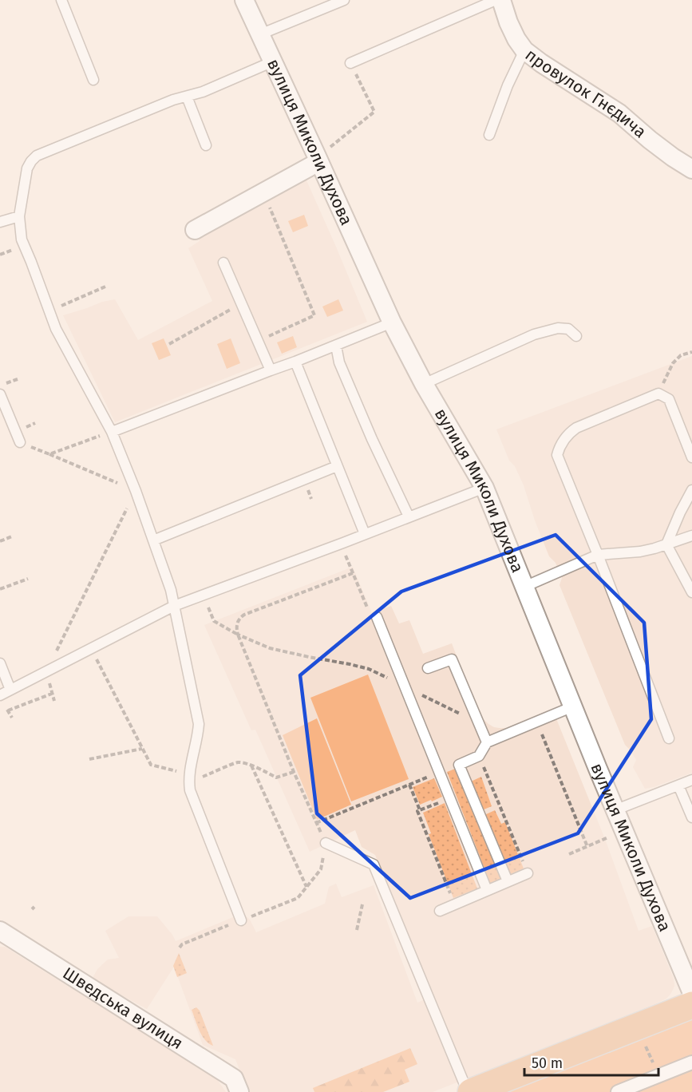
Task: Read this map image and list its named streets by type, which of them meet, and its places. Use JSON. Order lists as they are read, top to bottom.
{
  "streets": {
    "street": ["провулок Гнєдича", "вулиця Миколи Духова", "Шведська вулиця"]
  },
  "scale_bar": "50 m"
}
